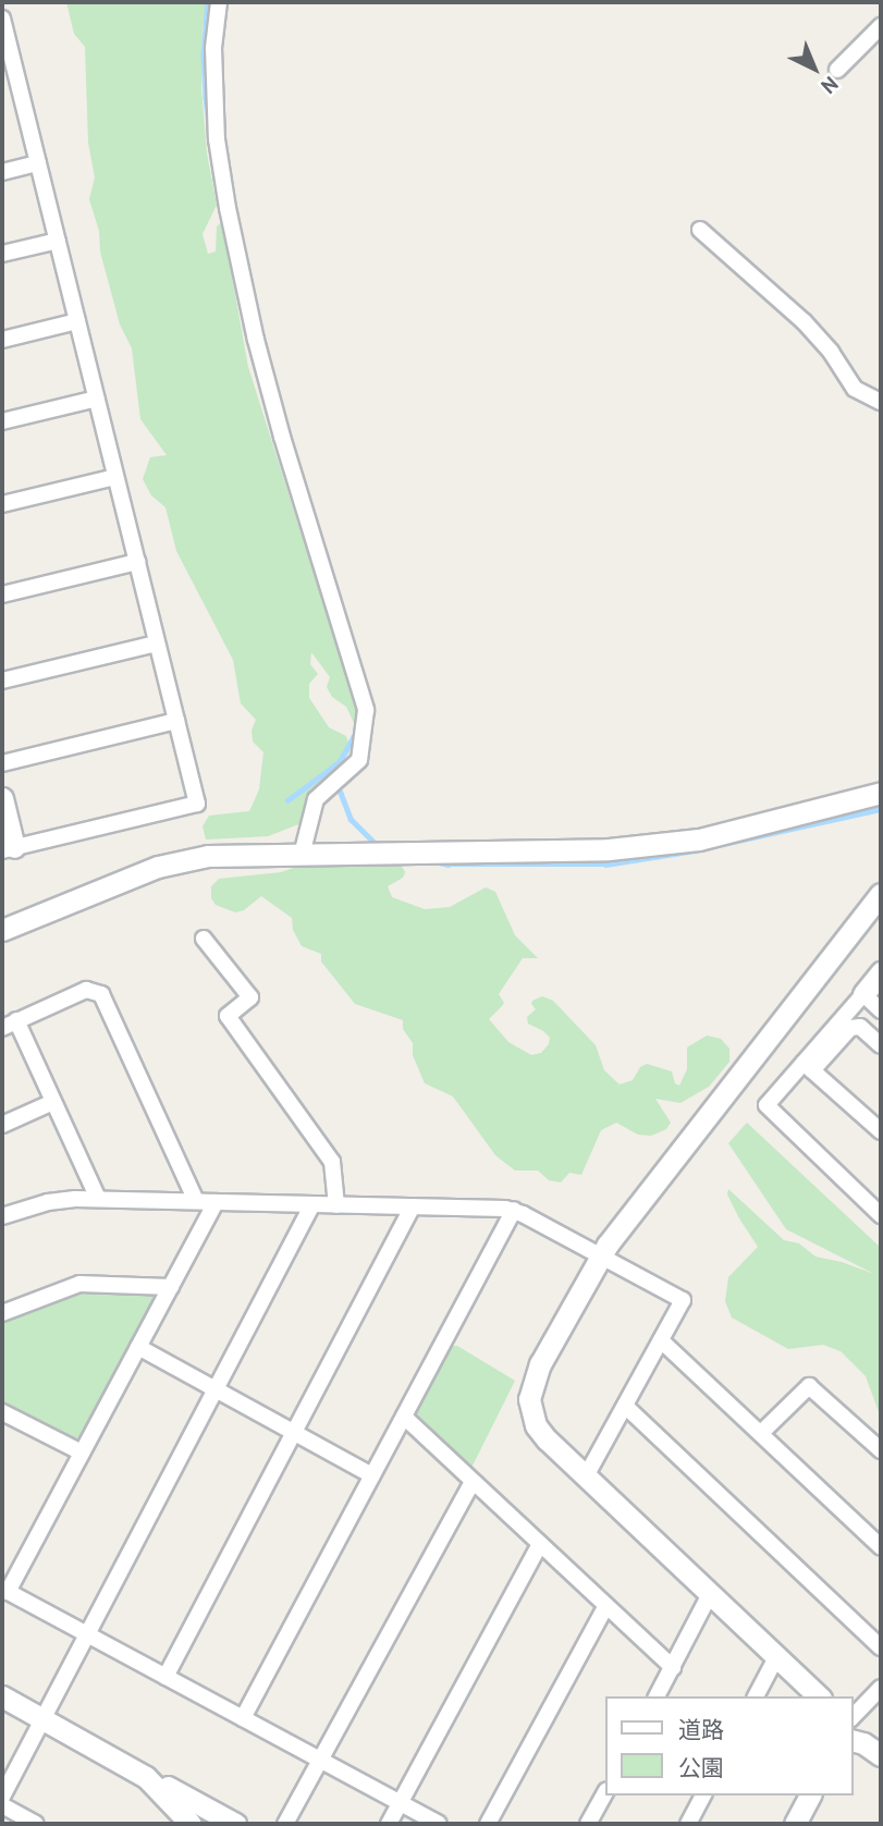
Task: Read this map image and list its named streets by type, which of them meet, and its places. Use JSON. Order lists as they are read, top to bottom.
{
  "legend": ["道路", "公園"],
  "north": "bottom right"
}
